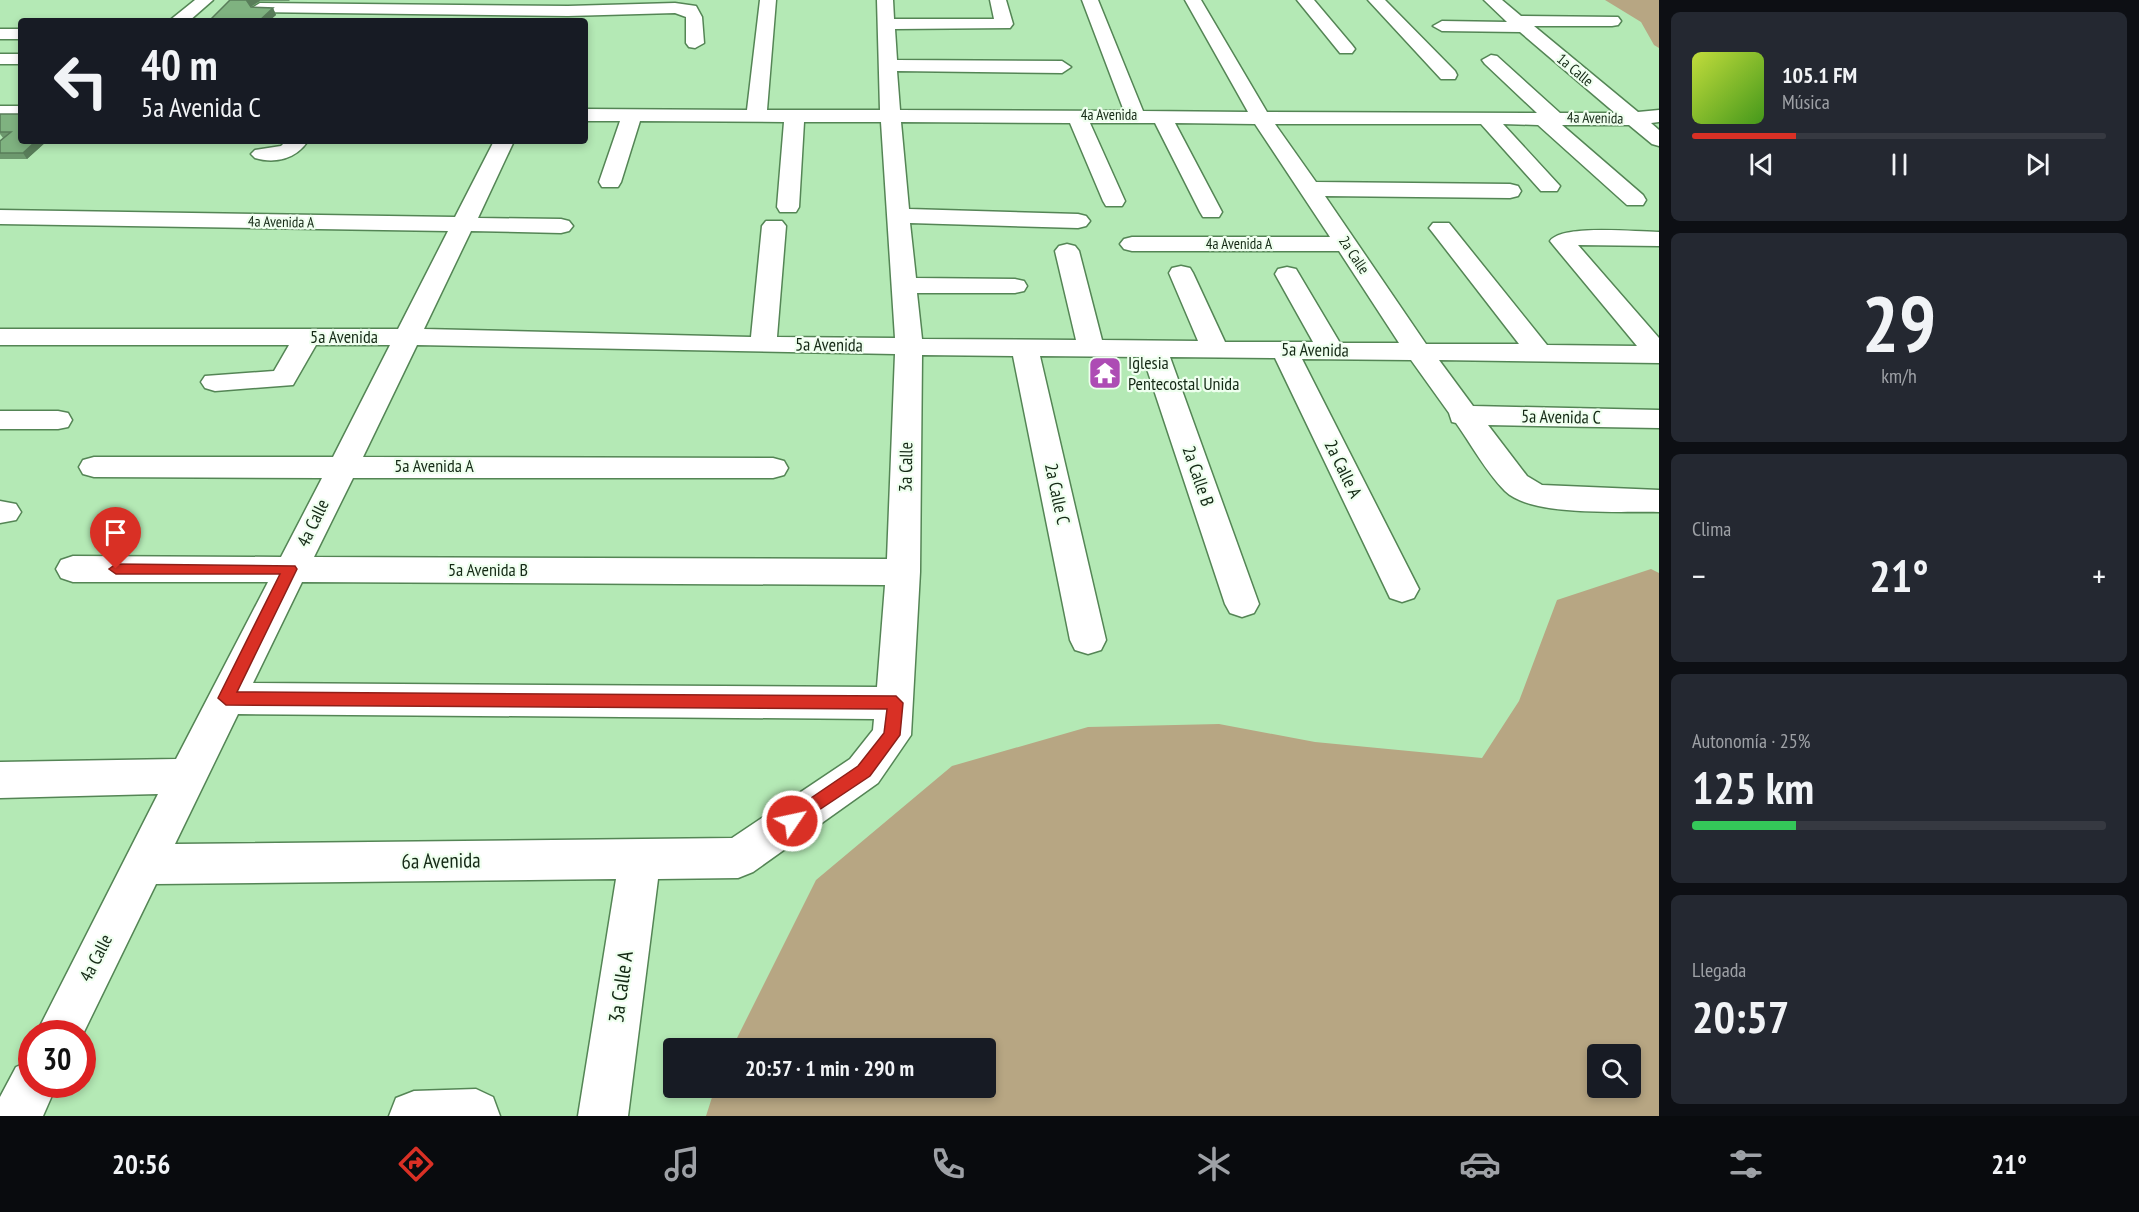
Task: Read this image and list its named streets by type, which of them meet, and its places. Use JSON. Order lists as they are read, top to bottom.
{
  "streets": {
    "street": [
      "1a Calle",
      "4a Avenida",
      "4a Avenida A",
      "2a Calle",
      "5a Avenida",
      "5a Avenida C",
      "5a Avenida A",
      "3a Calle",
      "2a Calle A",
      "2a Calle B",
      "2a Calle C",
      "4a Calle",
      "5a Avenida B",
      "6a Avenida",
      "3a Calle A"
    ]
  },
  "crossings": [
    ["1a Calle", "4a Avenida"],
    ["4a Avenida", "2a Calle"],
    ["4a Avenida", "3a Calle"],
    ["4a Avenida A", "2a Calle"],
    ["4a Avenida A", "4a Calle"],
    ["2a Calle", "5a Avenida"],
    ["2a Calle", "5a Avenida C"],
    ["5a Avenida", "3a Calle"],
    ["5a Avenida", "2a Calle A"],
    ["5a Avenida", "2a Calle B"],
    ["5a Avenida", "2a Calle C"],
    ["5a Avenida", "4a Calle"],
    ["5a Avenida A", "4a Calle"],
    ["3a Calle", "5a Avenida B"],
    ["3a Calle", "6a Avenida"],
    ["4a Calle", "5a Avenida B"],
    ["4a Calle", "6a Avenida"],
    ["6a Avenida", "3a Calle A"]
  ],
  "places": {
    "temple": ["Iglesia Pentecostal Unida"]
  },
  "page": {
    "turn": ["40 m", "5a Avenida C"],
    "song": ["105.1 FM", "Música"],
    "tile": [
      ["29", "km/h"],
      "Clima",
      ["Autonomía · 25%", "125 km"],
      ["Llegada", "20:57"]
    ],
    "heat": ["−", "21°", "+"],
    "limit": "30",
    "trip": "20:57 · 1 min · 290 m",
    "tabs": ["20:56", "21°"]
  }
}
